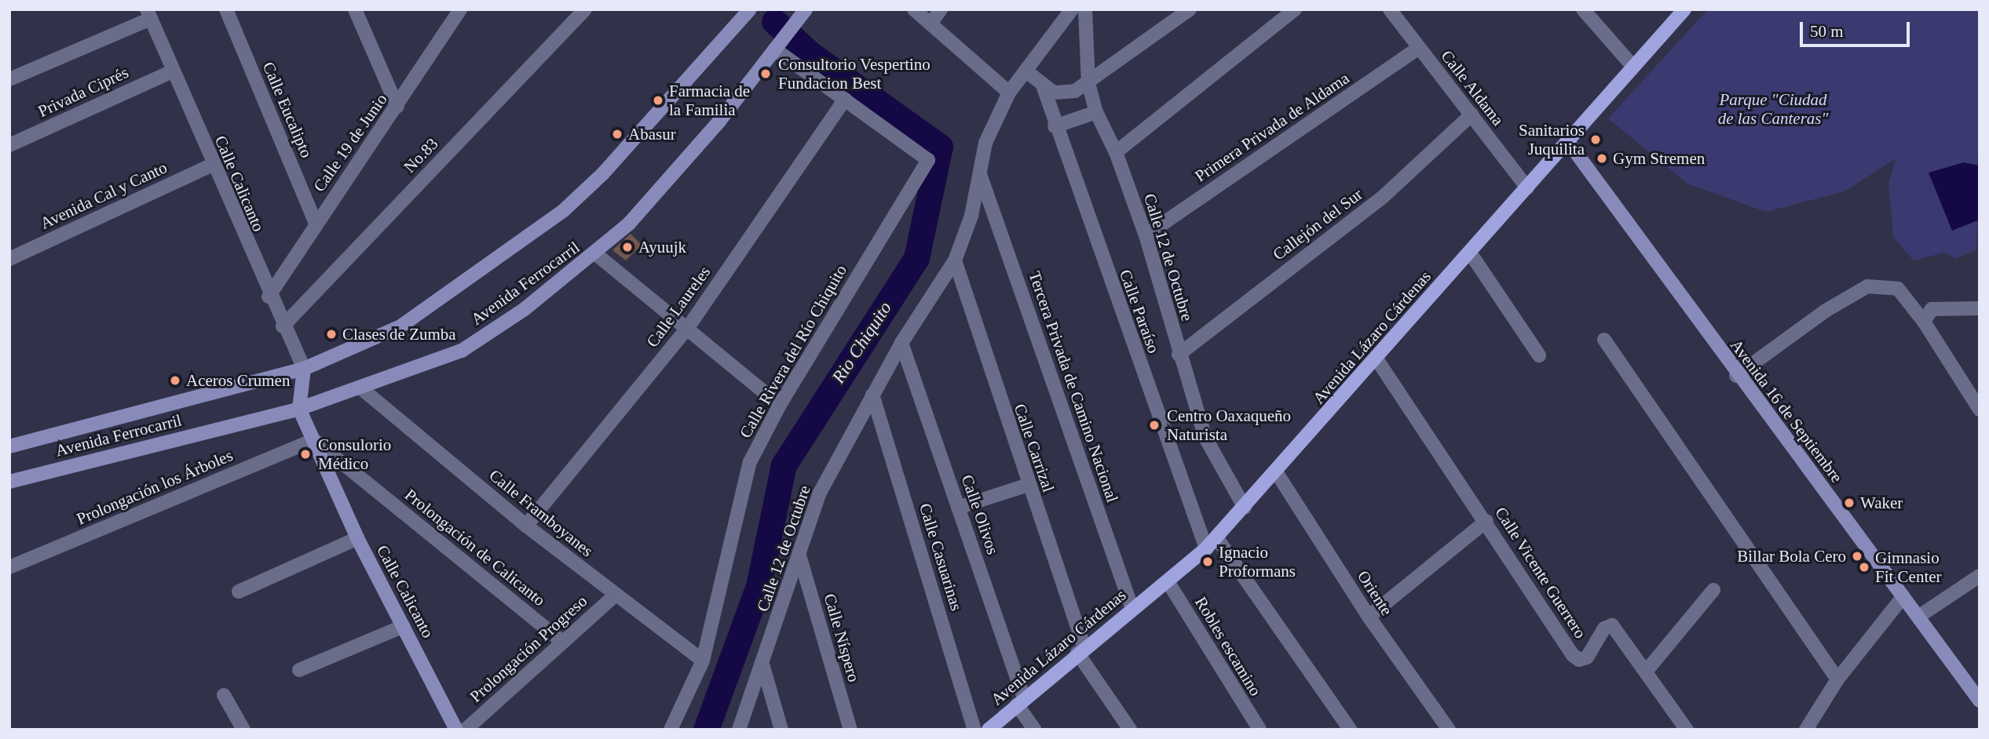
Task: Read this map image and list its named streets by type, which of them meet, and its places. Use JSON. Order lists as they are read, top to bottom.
{
  "streets": {
    "main road": [
      "Calle Calicanto",
      "Avenida Ferrocarril",
      "Avenida Lázaro Cárdenas",
      "Avenida 16 de Septiembre"
    ],
    "street": [
      "Calle Aldama",
      "Privada Ciprés",
      "Calle Eucalipto",
      "Primera Privada de Aldama",
      "Calle 19 de Junio",
      "No.83",
      "Avenida Cal y Canto",
      "Callejón del Sur",
      "Calle 12 de Octubre",
      "Calle Laureles",
      "Calle Paraíso",
      "Calle Rivera del Río Chiquito",
      "Tercera Privada de Camino Nacional",
      "Calle Carrizal",
      "Prolongación los Árboles",
      "Calle Framboyanes",
      "Calle Olivos",
      "Prolongación de Calicanto",
      "Calle Casuarinas",
      "Calle Vicente Guerrero",
      "Oriente",
      "Calle Níspero",
      "Robles escamino",
      "Prolongación Progreso"
    ]
  },
  "crossings": [
    ["Calle Aldama", "Primera Privada de Aldama"],
    ["Calle Aldama", "Callejón del Sur"],
    ["Calle Aldama", "Avenida Lázaro Cárdenas"],
    ["Privada Ciprés", "Calle Calicanto"],
    ["Calle Eucalipto", "Calle 19 de Junio"],
    ["Primera Privada de Aldama", "Calle 12 de Octubre"],
    ["Calle 19 de Junio", "Calle Calicanto"],
    ["No.83", "Calle Calicanto"],
    ["Calle Calicanto", "Avenida Cal y Canto"],
    ["Calle Calicanto", "Avenida Ferrocarril"],
    ["Calle Calicanto", "Prolongación los Árboles"],
    ["Calle Calicanto", "Prolongación de Calicanto"],
    ["Callejón del Sur", "Calle 12 de Octubre"],
    ["Calle 12 de Octubre", "Avenida Lázaro Cárdenas"],
    ["Calle 12 de Octubre", "Tercera Privada de Camino Nacional"],
    ["Calle 12 de Octubre", "Calle Carrizal"],
    ["Calle 12 de Octubre", "Calle Olivos"],
    ["Calle 12 de Octubre", "Calle Casuarinas"],
    ["Calle 12 de Octubre", "Calle Níspero"],
    ["Avenida Ferrocarril", "Calle Framboyanes"],
    ["Calle Laureles", "Calle Rivera del Río Chiquito"],
    ["Calle Laureles", "Calle Framboyanes"],
    ["Calle Paraíso", "Avenida Lázaro Cárdenas"],
    ["Avenida Lázaro Cárdenas", "Tercera Privada de Camino Nacional"],
    ["Avenida Lázaro Cárdenas", "Avenida 16 de Septiembre"],
    ["Avenida Lázaro Cárdenas", "Calle Carrizal"],
    ["Avenida Lázaro Cárdenas", "Calle Olivos"],
    ["Avenida Lázaro Cárdenas", "Calle Vicente Guerrero"],
    ["Avenida Lázaro Cárdenas", "Oriente"],
    ["Avenida Lázaro Cárdenas", "Robles escamino"],
    ["Calle Rivera del Río Chiquito", "Calle Framboyanes"],
    ["Prolongación los Árboles", "Prolongación de Calicanto"],
    ["Calle Framboyanes", "Prolongación Progreso"],
    ["Prolongación de Calicanto", "Prolongación Progreso"]
  ],
  "water": ["Rio Chiquito"],
  "parks": ["Parque \"Ciudad de las Canteras\""],
  "places": [
    "Consultorio Vespertino Fundacion Best",
    "Farmacia de la Familia",
    "Abasur",
    "Sanitarios Juquilita",
    "Gym Stremen",
    "Ayuujk",
    "Clases de Zumba",
    "Aceros Crumen",
    "Centro Oaxaqueño Naturista",
    "Consulorio Médico",
    "Waker",
    "Billar Bola Cero",
    "Ignacio Proformans",
    "Gimnasio Fit Center"
  ],
  "scale_bar": "50 m"
}
